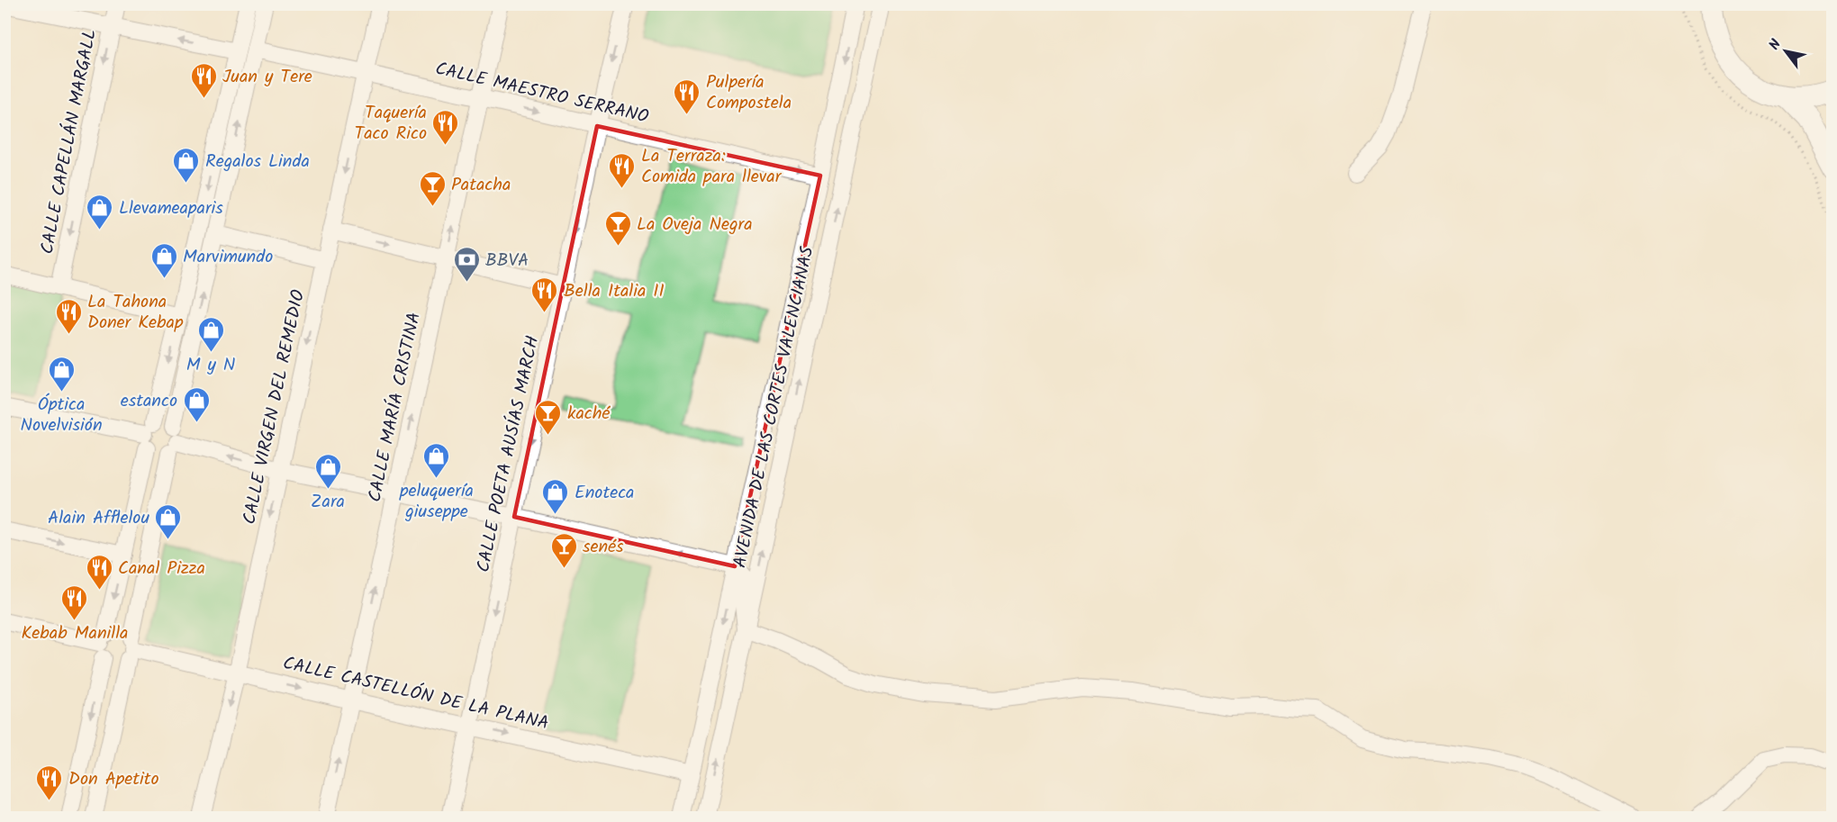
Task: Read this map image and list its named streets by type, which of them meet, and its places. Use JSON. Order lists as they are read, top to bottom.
{
  "streets": {
    "street": [
      "CALLE MAESTRO SERRANO",
      "CALLE CAPELLÁN MARGALL",
      "CALLE VIRGEN DEL REMEDIO",
      "CALLE MARÍA CRISTINA",
      "AVENIDA DE LAS CORTES VALENCIANAS",
      "CALLE POETA AUSÍAS MARCH",
      "CALLE CASTELLÓN DE LA PLANA"
    ]
  },
  "crossings": [
    ["CALLE MAESTRO SERRANO", "CALLE VIRGEN DEL REMEDIO"],
    ["CALLE MAESTRO SERRANO", "CALLE MARÍA CRISTINA"],
    ["CALLE MAESTRO SERRANO", "AVENIDA DE LAS CORTES VALENCIANAS"],
    ["CALLE MAESTRO SERRANO", "CALLE POETA AUSÍAS MARCH"],
    ["CALLE VIRGEN DEL REMEDIO", "CALLE CASTELLÓN DE LA PLANA"],
    ["CALLE MARÍA CRISTINA", "CALLE CASTELLÓN DE LA PLANA"],
    ["AVENIDA DE LAS CORTES VALENCIANAS", "CALLE CASTELLÓN DE LA PLANA"],
    ["CALLE POETA AUSÍAS MARCH", "CALLE CASTELLÓN DE LA PLANA"]
  ],
  "one_way": [
    "CALLE MAESTRO SERRANO",
    "CALLE MARÍA CRISTINA",
    "CALLE POETA AUSÍAS MARCH",
    "CALLE CASTELLÓN DE LA PLANA"
  ],
  "places": {
    "restaurant": [
      "Juan y Tere",
      "Pulpería Compostela",
      "Taquería Taco Rico",
      "La Terraza: Comida para llevar",
      "Bella Italia II",
      "La Tahona Doner Kebap",
      "Canal Pizza",
      "Kebab Manilla",
      "Don Apetito"
    ],
    "shop": [
      "Regalos Linda",
      "Llevameaparis",
      "Marvimundo",
      "M y N",
      "Óptica Novelvisión",
      "estanco",
      "peluquería giuseppe",
      "Zara",
      "Enoteca",
      "Alain Afflelou"
    ],
    "bar": [
      "Patacha",
      "La Oveja Negra",
      "kaché",
      "senés"
    ],
    "bank": ["BBVA"]
  },
  "north": "top left"
}
